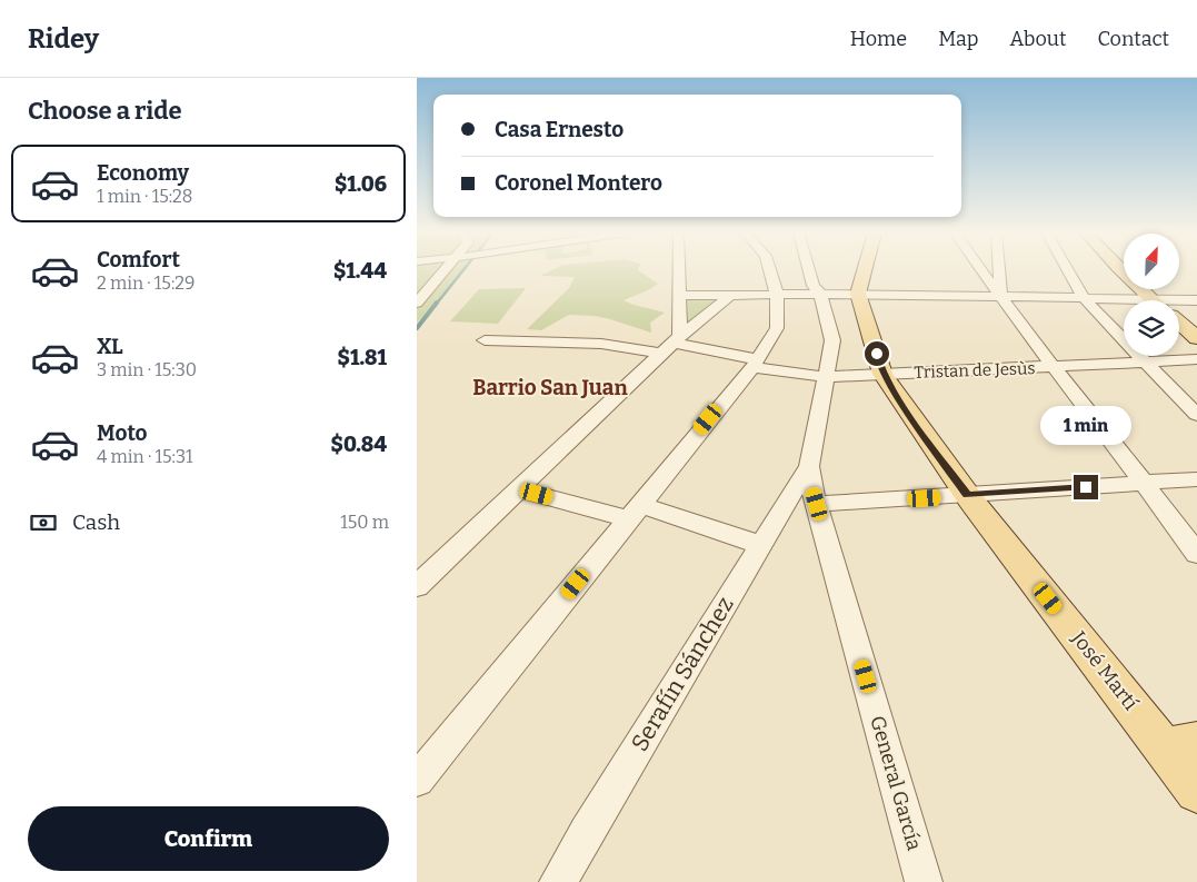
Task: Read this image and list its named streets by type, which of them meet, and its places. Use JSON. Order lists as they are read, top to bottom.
{
  "streets": {
    "main road": ["José Martí"],
    "street": ["Tristan de Jesùs", "Serafín Sánchez", "General García"]
  },
  "crossings": [
    ["Tristan de Jesùs", "José Martí"],
    ["Tristan de Jesùs", "General García"],
    ["Serafín Sánchez", "General García"]
  ],
  "districts": ["Barrio San Juan"],
  "north": "top right",
  "page": {
    "header": "Ridey",
    "nav": [
      "Home",
      "Map",
      "About",
      "Contact"
    ],
    "heading": "Choose a ride",
    "banner": ["Casa Ernesto", "Coronel Montero"],
    "list": [
      {
        "name": "Economy",
        "note": "1 min · 15:28",
        "value": "$1.06"
      },
      {
        "name": "Comfort",
        "note": "2 min · 15:29",
        "value": "$1.44"
      },
      {
        "name": "XL",
        "note": "3 min · 15:30",
        "value": "$1.81"
      },
      {
        "name": "Moto",
        "note": "4 min · 15:31",
        "value": "$0.84"
      }
    ],
    "bubble": "1 min",
    "pay": ["Cash", "150 m"],
    "buttons": "Confirm"
  }
}
